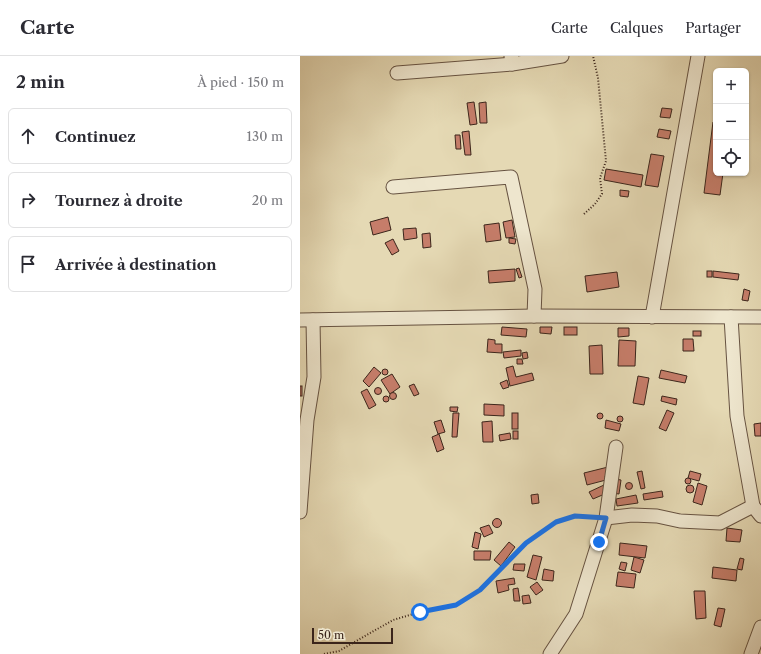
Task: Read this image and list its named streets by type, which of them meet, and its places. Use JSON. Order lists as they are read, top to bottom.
{
  "scale_bar": "50 m",
  "page": {
    "header": "Carte",
    "nav": ["Carte", "Calques", "Partager"],
    "heading": ["2 min", "À pied · 150 m"],
    "map_buttons": ["+", "−"],
    "list": [
      ["Continuez", "130 m"],
      ["Tournez à droite", "20 m"],
      "Arrivée à destination"
    ],
    "scale": "50 m"
  }
}
